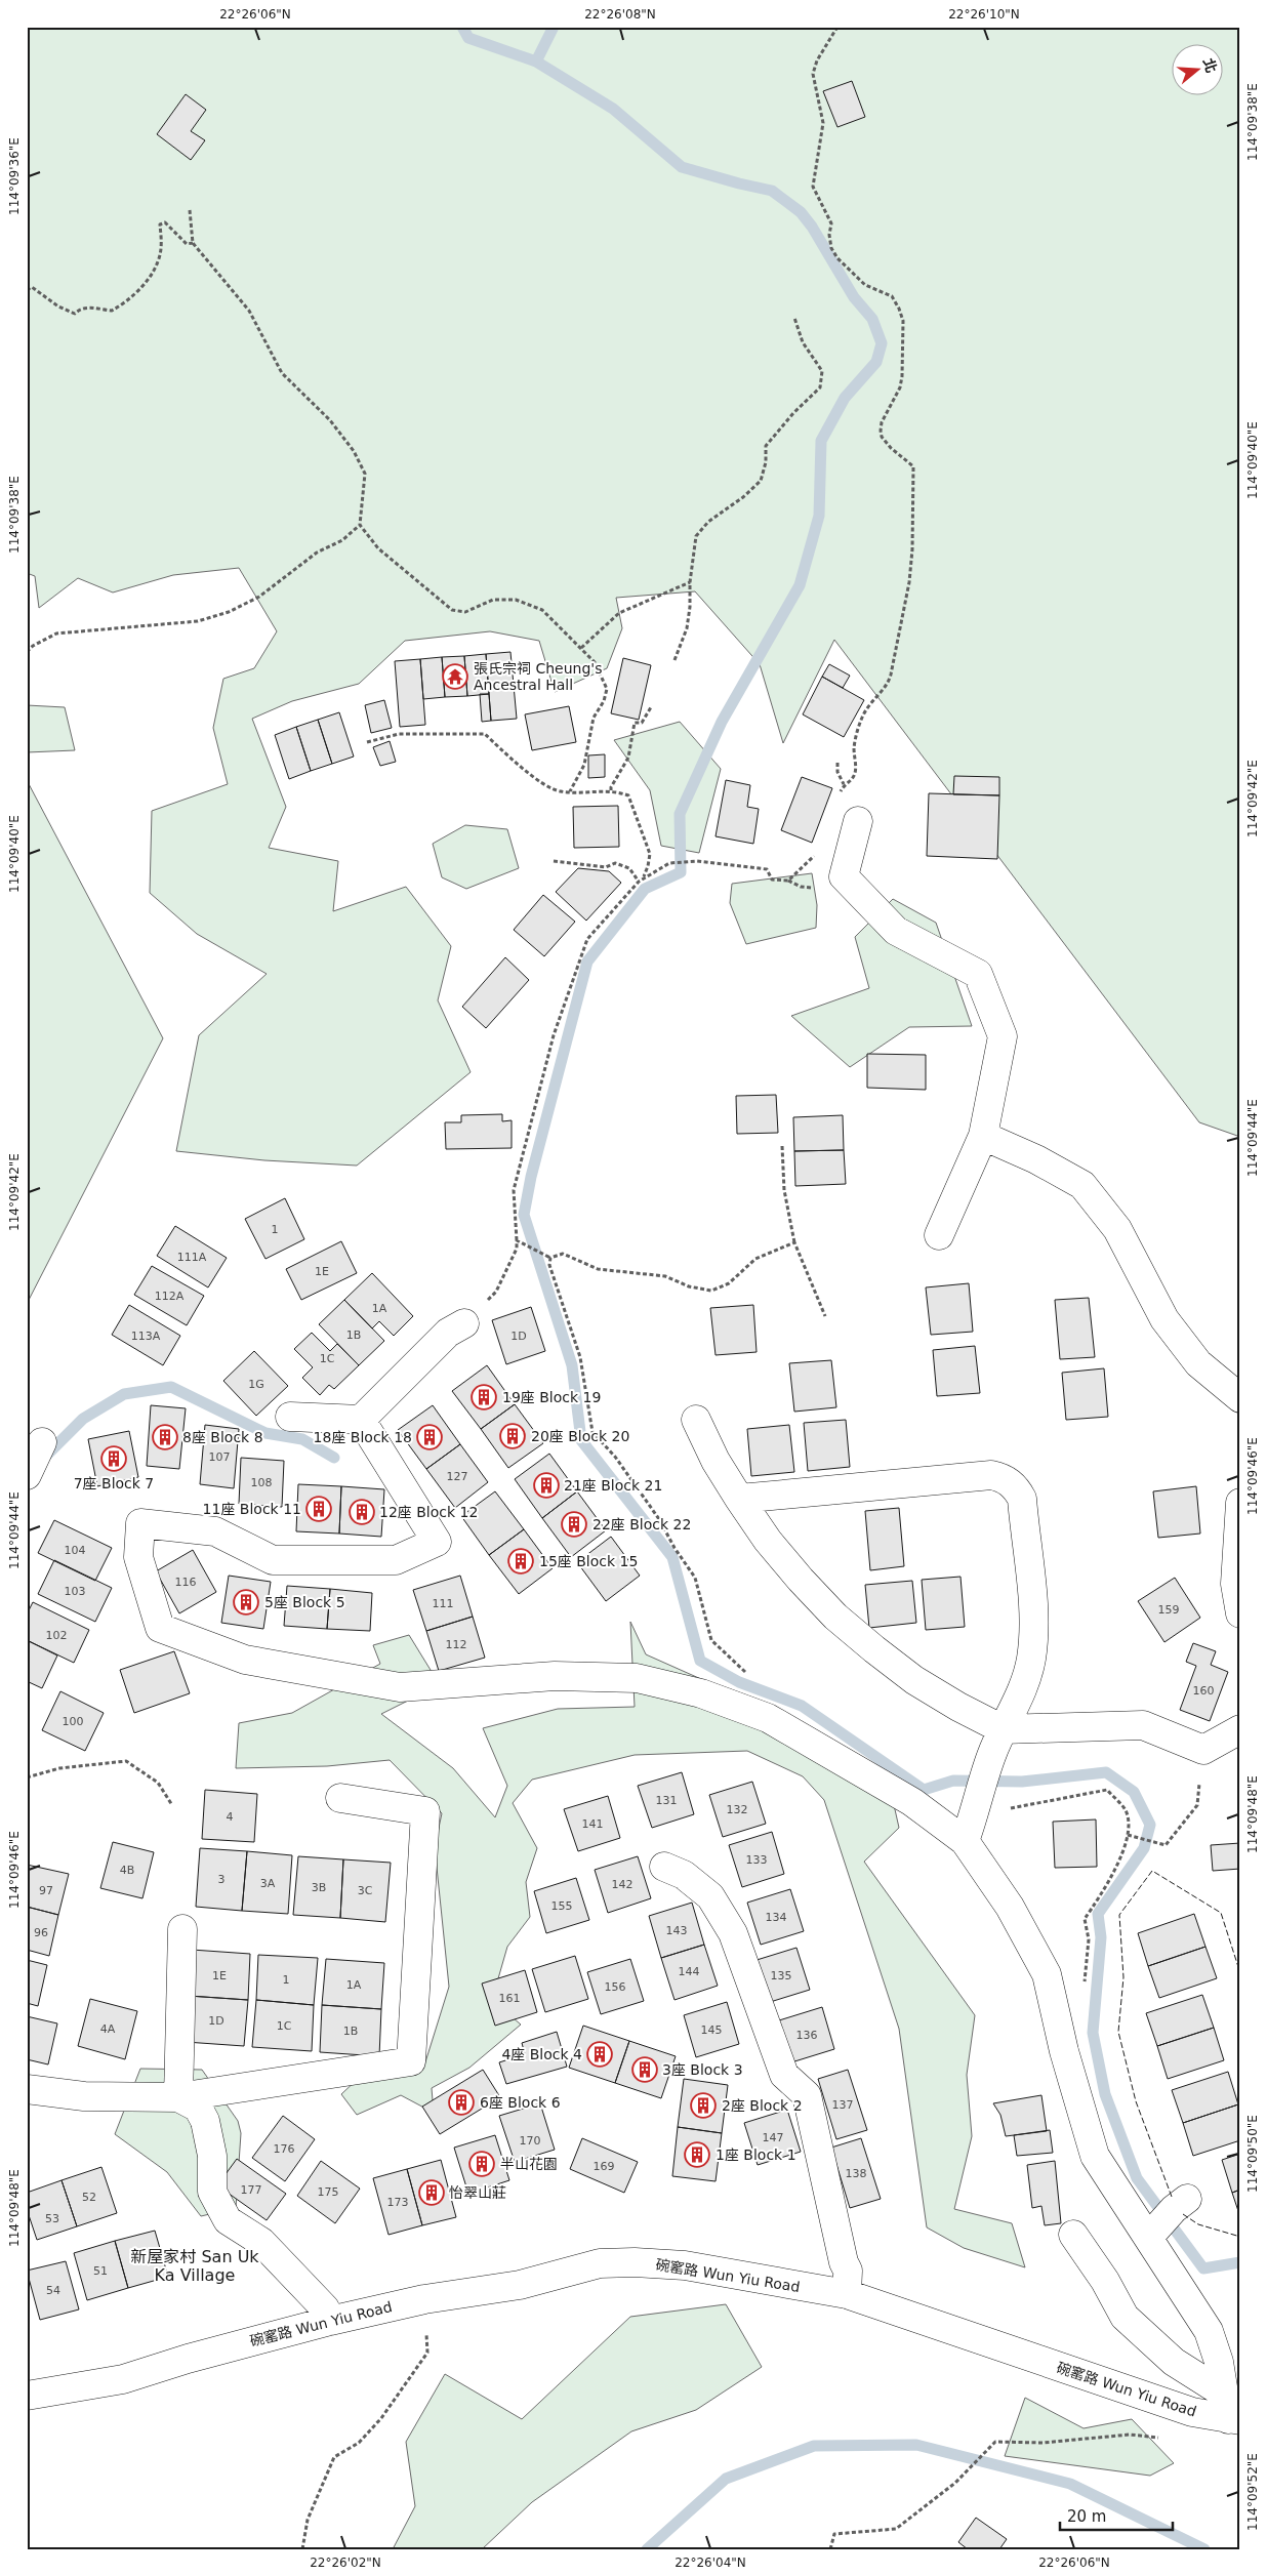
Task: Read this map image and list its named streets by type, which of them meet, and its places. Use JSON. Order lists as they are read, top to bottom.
{
  "streets": {
    "street": ["碗窰路 Wun Yiu Road"]
  },
  "districts": ["新屋家村 San Uk Ka Village"],
  "places": {
    "temple": ["張氏宗祠 Cheung's Ancestral Hall"],
    "building": [
      "19座 Block 19",
      "20座 Block 20",
      "8座 Block 8",
      "18座 Block 18",
      "7座 Block 7",
      "21座 Block 21",
      "11座 Block 11",
      "12座 Block 12",
      "22座 Block 22",
      "15座 Block 15",
      "5座 Block 5",
      "4座 Block 4",
      "3座 Block 3",
      "6座 Block 6",
      "2座 Block 2",
      "1座 Block 1",
      "半山花園",
      "怡翠山莊"
    ]
  },
  "house_numbers": [
    "1",
    "111A",
    "1E",
    "112A",
    "1A",
    "1B",
    "113A",
    "1D",
    "1C",
    "1G",
    "107",
    "127",
    "108",
    "104",
    "116",
    "103",
    "111",
    "159",
    "102",
    "112",
    "160",
    "100",
    "131",
    "132",
    "4",
    "141",
    "133",
    "4B",
    "3",
    "3A",
    "142",
    "3B",
    "97",
    "3C",
    "155",
    "134",
    "143",
    "96",
    "144",
    "1E",
    "135",
    "1",
    "1A",
    "156",
    "161",
    "1D",
    "1C",
    "4A",
    "145",
    "1B",
    "136",
    "137",
    "147",
    "170",
    "176",
    "169",
    "138",
    "177",
    "175",
    "52",
    "173",
    "53",
    "51",
    "54"
  ],
  "scale_bar": "20 m",
  "north": "right",
  "coordinates": [
    "22°26'06\"N",
    "22°26'08\"N",
    "22°26'10\"N",
    "114°09'38\"E",
    "114°09'36\"E",
    "114°09'40\"E",
    "114°09'42\"E",
    "114°09'44\"E",
    "114°09'46\"E",
    "114°09'48\"E",
    "114°09'50\"E",
    "114°09'52\"E",
    "22°26'02\"N",
    "22°26'04\"N"
  ]
}
